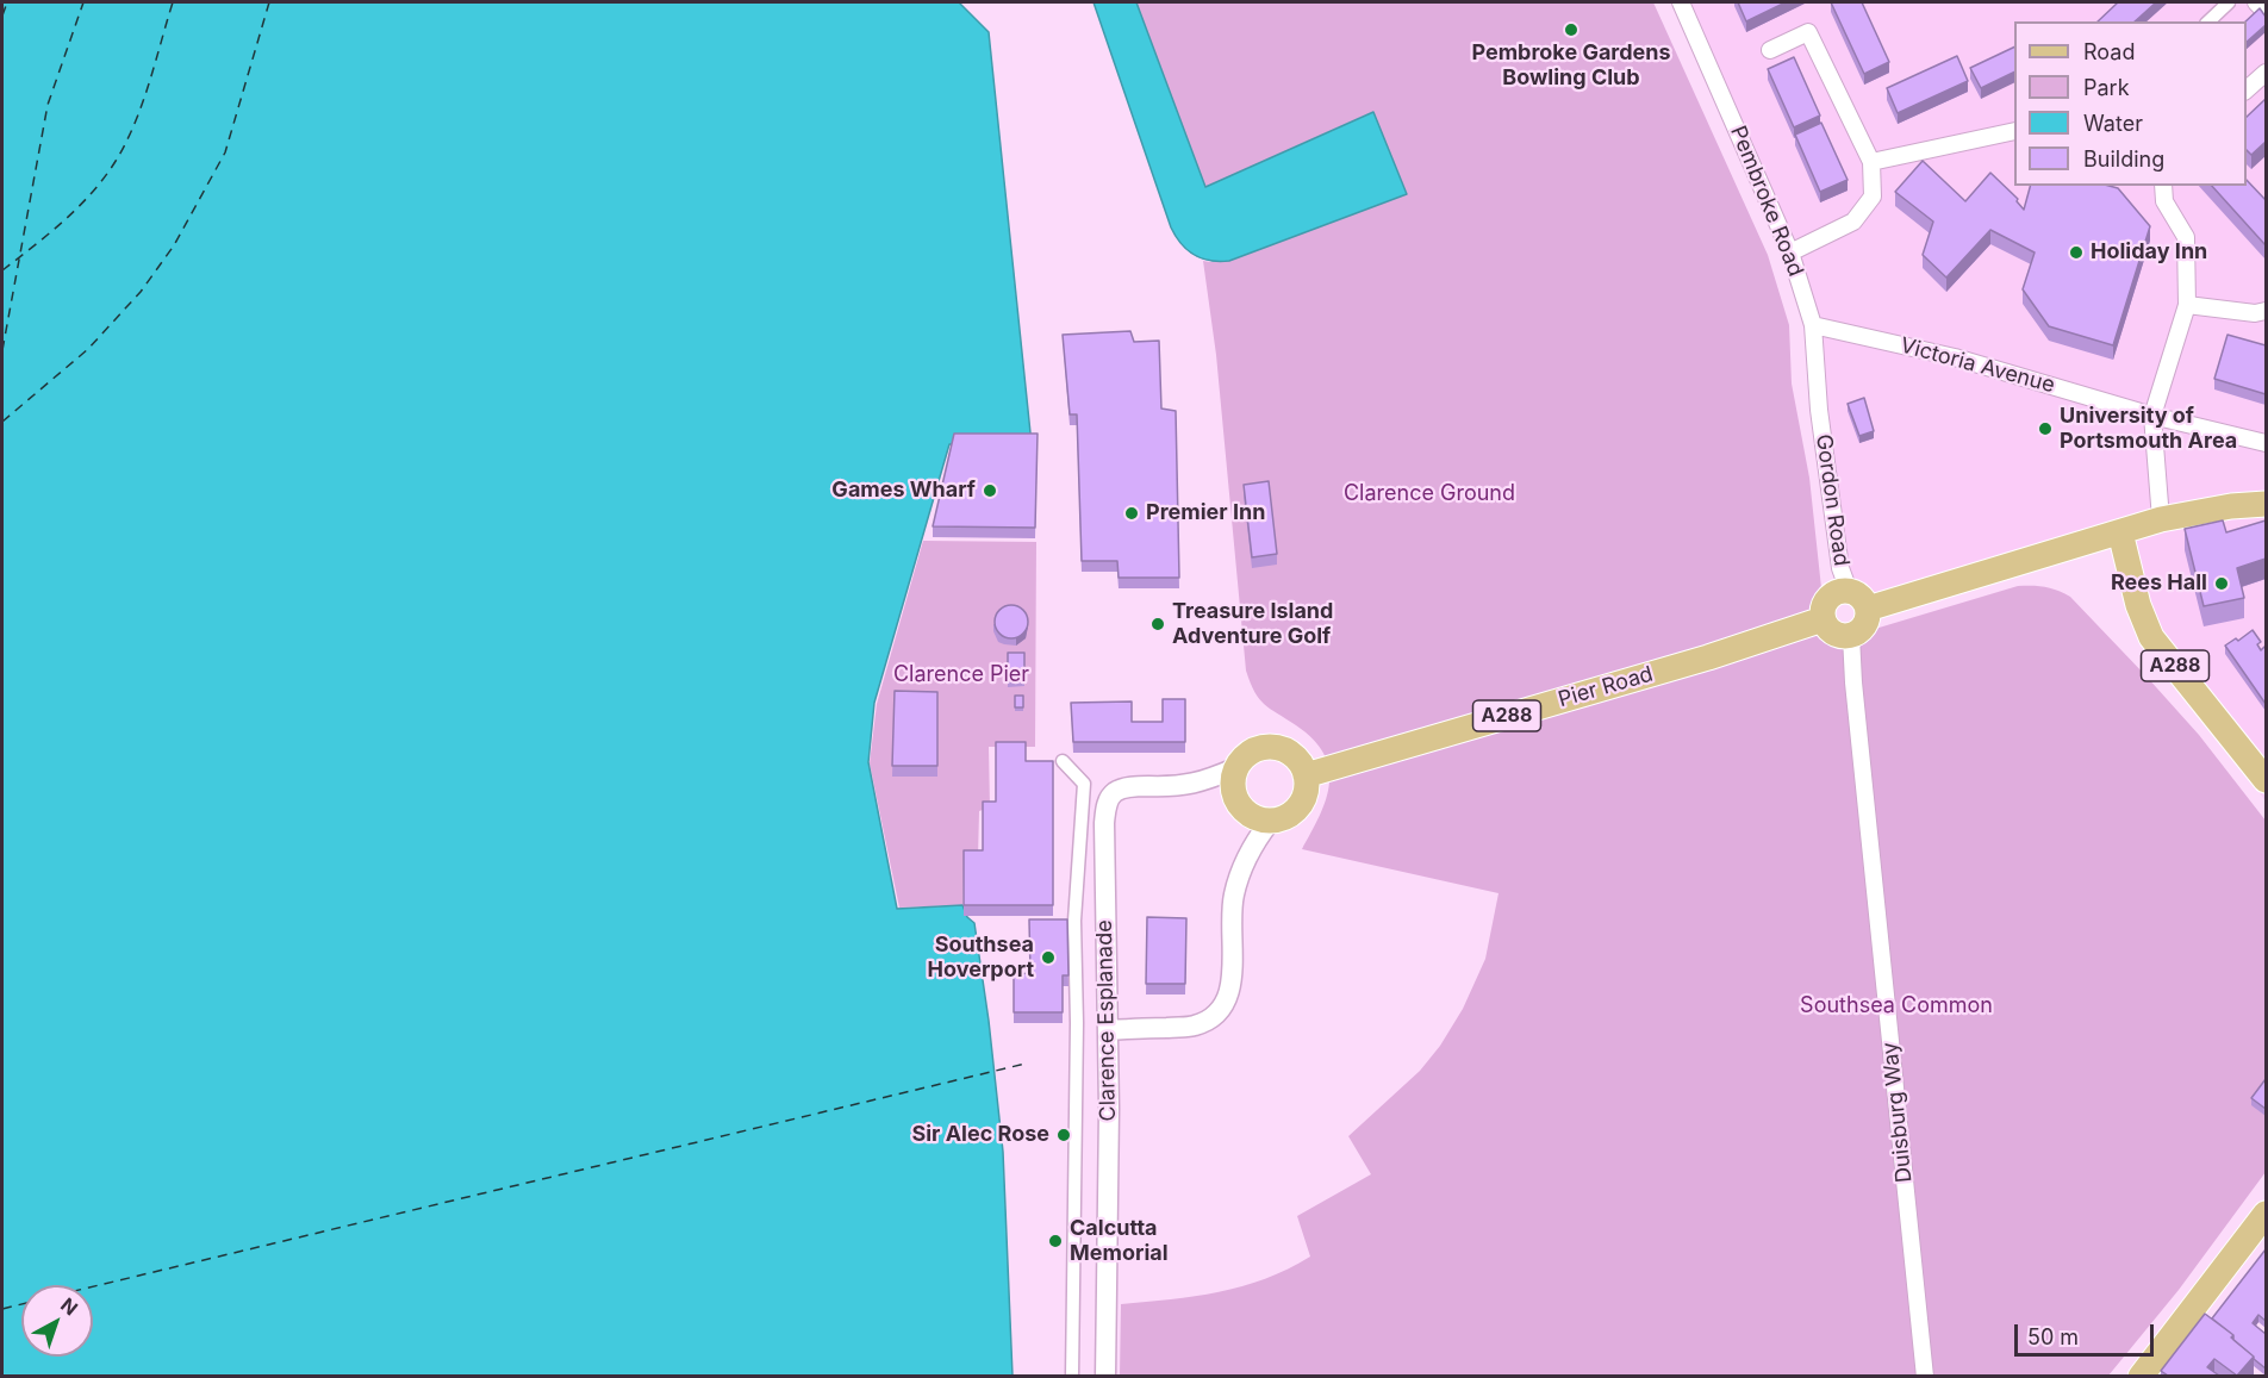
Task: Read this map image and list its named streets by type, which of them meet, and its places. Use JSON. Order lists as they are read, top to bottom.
{
  "streets": {
    "main road": ["A288", "Pier Road"],
    "street": [
      "Pembroke Road",
      "Victoria Avenue",
      "Gordon Road",
      "Clarence Esplanade",
      "Duisburg Way"
    ]
  },
  "crossings": [
    ["Pembroke Road", "Victoria Avenue"],
    ["Pembroke Road", "Gordon Road"],
    ["Gordon Road", "Pier Road"],
    ["Gordon Road", "Duisburg Way"],
    ["Pier Road", "Clarence Esplanade"],
    ["Pier Road", "Duisburg Way"]
  ],
  "parks": ["Clarence Ground", "Clarence Pier", "Southsea Common"],
  "places": [
    "Pembroke Gardens Bowling Club",
    "Holiday Inn",
    "University of Portsmouth Area",
    "Games Wharf",
    "Premier Inn",
    "Rees Hall",
    "Treasure Island Adventure Golf",
    "Southsea Hoverport",
    "Sir Alec Rose",
    "Calcutta Memorial"
  ],
  "legend": [
    "Road",
    "Park",
    "Water",
    "Building"
  ],
  "scale_bar": "50 m",
  "north": "top right"
}
